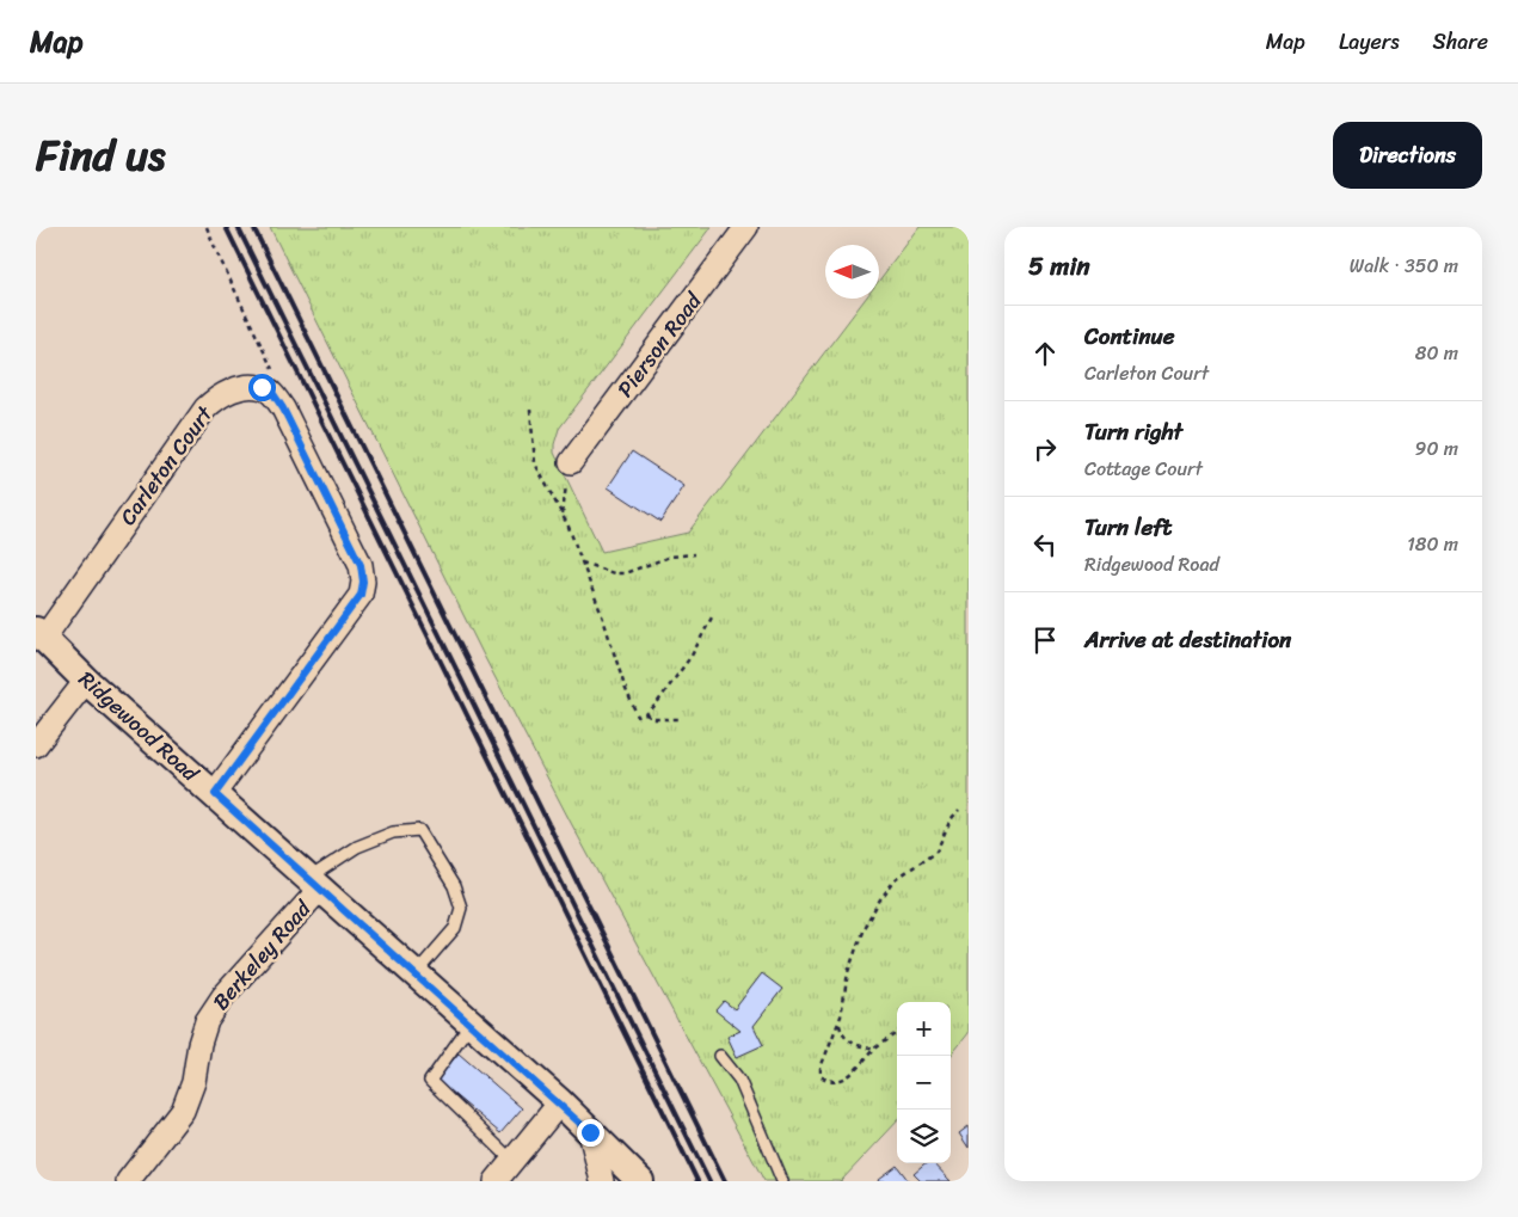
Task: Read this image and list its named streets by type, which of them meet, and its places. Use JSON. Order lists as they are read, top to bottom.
{
  "streets": {
    "street": [
      "Pierson Road",
      "Carleton Court",
      "Ridgewood Road",
      "Berkeley Road"
    ]
  },
  "crossings": [
    ["Carleton Court", "Ridgewood Road"],
    ["Ridgewood Road", "Berkeley Road"]
  ],
  "north": "left",
  "page": {
    "header": "Map",
    "nav": ["Map", "Layers", "Share"],
    "title": "Find us",
    "buttons": "Directions",
    "heading": ["5 min", "Walk · 350 m"],
    "list": [
      ["Continue", "Carleton Court", "80 m"],
      ["Turn right", "Cottage Court", "90 m"],
      ["Turn left", "Ridgewood Road", "180 m"],
      "Arrive at destination"
    ],
    "map_buttons": ["+", "−"]
  }
}
